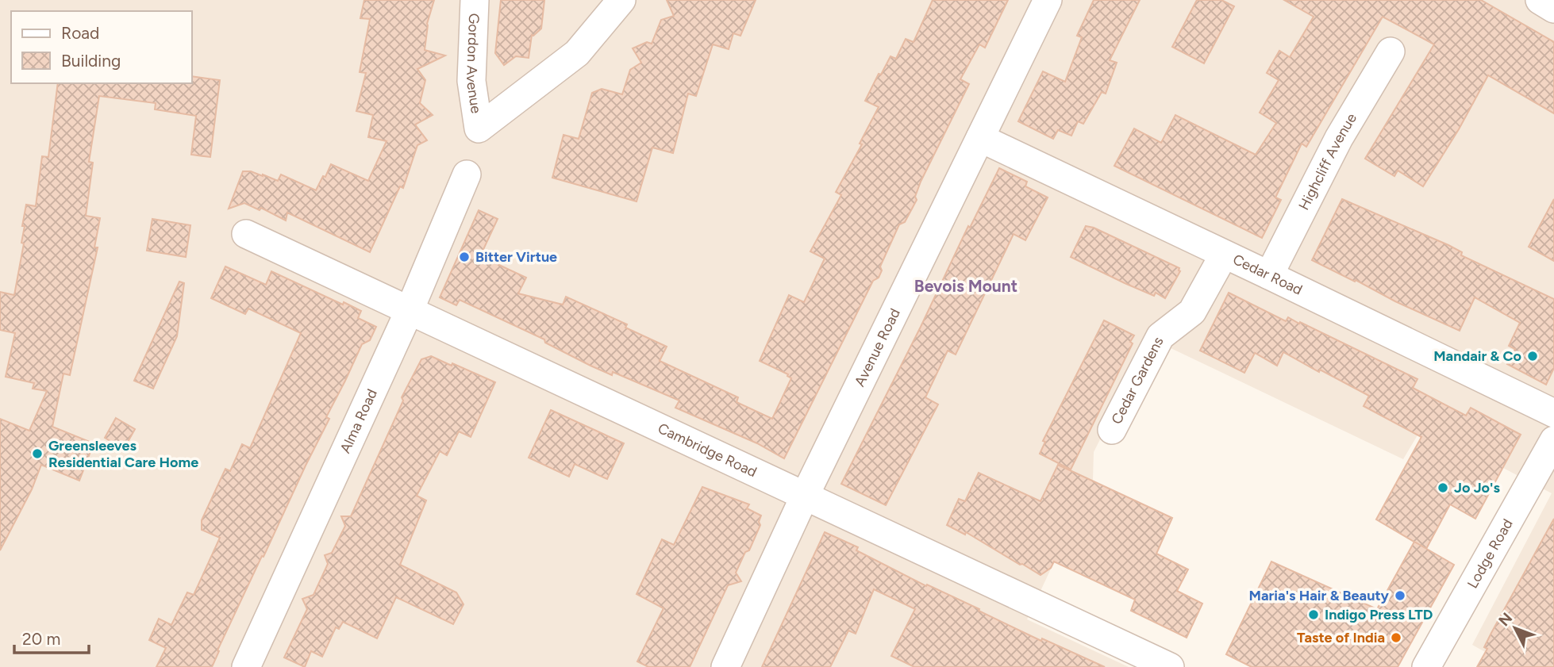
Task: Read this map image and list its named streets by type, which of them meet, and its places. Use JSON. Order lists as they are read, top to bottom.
{
  "streets": {
    "street": [
      "Gordon Avenue",
      "Highcliff Avenue",
      "Cedar Road",
      "Avenue Road",
      "Cedar Gardens",
      "Alma Road",
      "Cambridge Road",
      "Lodge Road"
    ]
  },
  "crossings": [
    ["Highcliff Avenue", "Cedar Road"],
    ["Cedar Road", "Avenue Road"],
    ["Cedar Road", "Cedar Gardens"],
    ["Avenue Road", "Cambridge Road"],
    ["Alma Road", "Cambridge Road"]
  ],
  "districts": ["Bevois Mount"],
  "places": [
    "Bitter Virtue",
    "Mandair & Co",
    "Greensleeves Residential Care Home",
    "Jo Jo's",
    "Maria's Hair & Beauty",
    "Indigo Press LTD",
    "Taste of India"
  ],
  "legend": ["Road", "Building"],
  "scale_bar": "20 m",
  "north": "top left"
}
